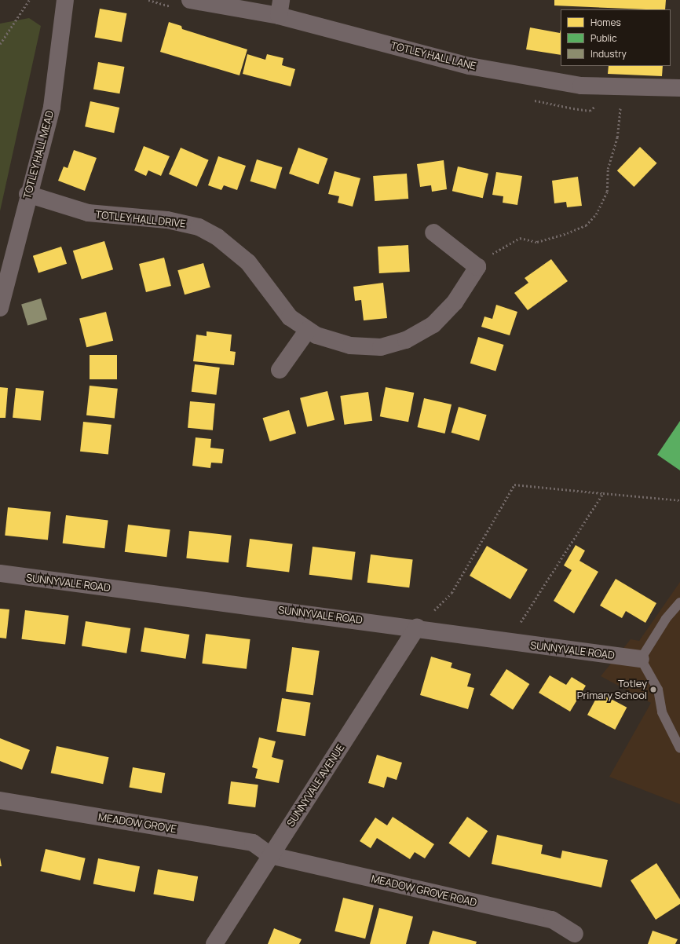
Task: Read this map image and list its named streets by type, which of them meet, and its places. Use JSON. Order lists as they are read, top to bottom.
{
  "streets": {
    "street": [
      "TOTLEY HALL LANE",
      "TOTLEY HALL MEAD",
      "TOTLEY HALL DRIVE",
      "SUNNYVALE ROAD",
      "SUNNYVALE AVENUE",
      "MEADOW GROVE",
      "MEADOW GROVE ROAD"
    ]
  },
  "crossings": [
    ["TOTLEY HALL MEAD", "TOTLEY HALL DRIVE"],
    ["SUNNYVALE ROAD", "SUNNYVALE AVENUE"],
    ["SUNNYVALE AVENUE", "MEADOW GROVE"],
    ["SUNNYVALE AVENUE", "MEADOW GROVE ROAD"],
    ["MEADOW GROVE", "MEADOW GROVE ROAD"]
  ],
  "places": ["Totley Primary School"],
  "legend": ["Homes", "Public", "Industry"]
}
